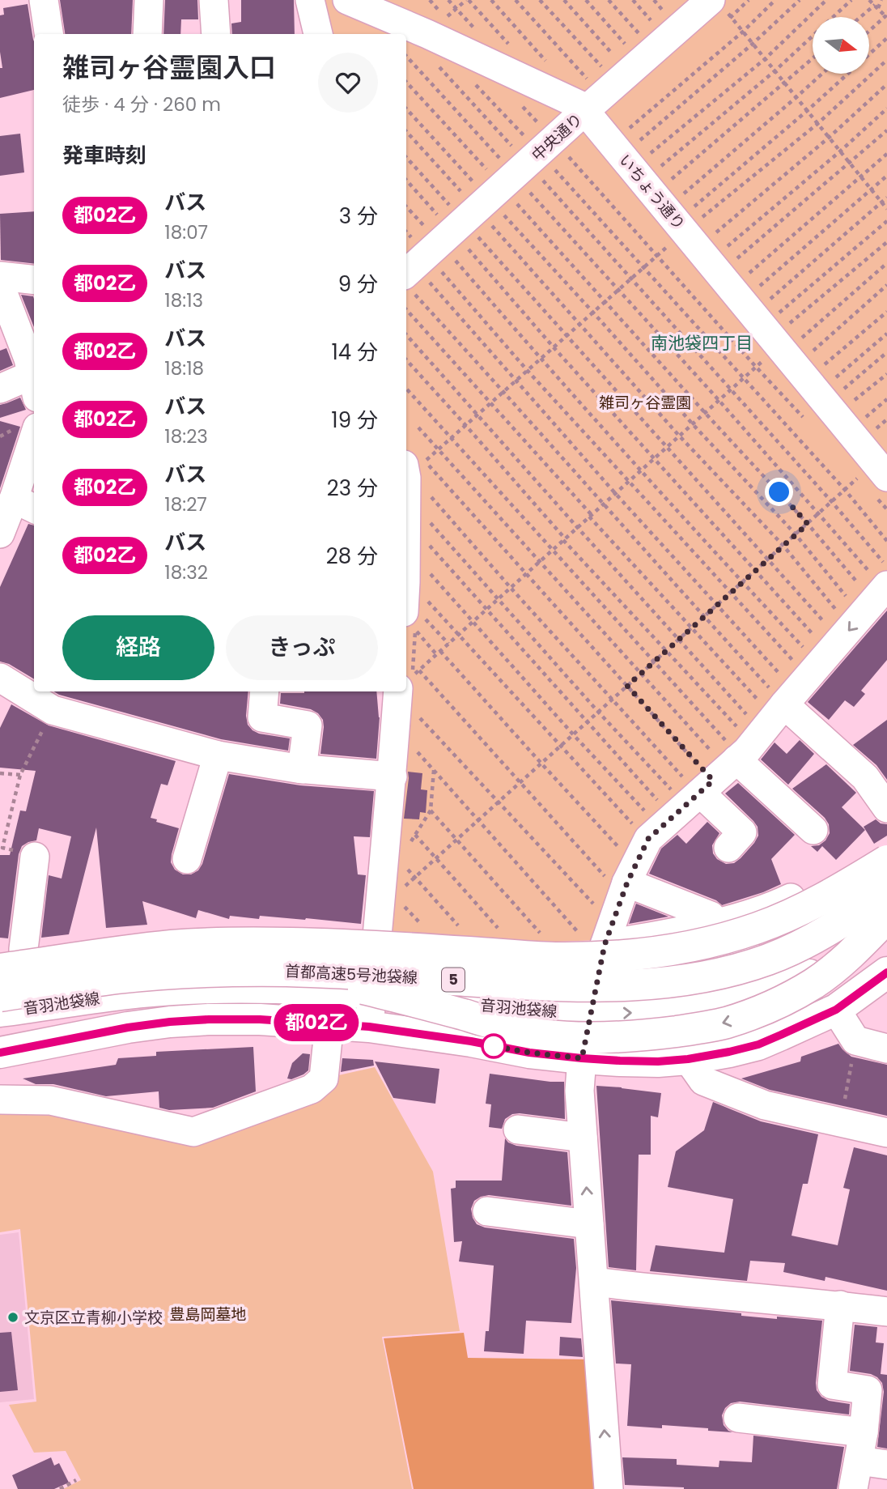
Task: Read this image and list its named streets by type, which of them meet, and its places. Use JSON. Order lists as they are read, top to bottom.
{
  "streets": {
    "main road": ["首都高速5号池袋線", "5", "音羽池袋線"],
    "street": ["中央通り", "いちょう通り"]
  },
  "crossings": [
    ["中央通り", "いちょう通り"],
    ["首都高速5号池袋線", "音羽池袋線"]
  ],
  "districts": ["南池袋四丁目"],
  "parks": ["雑司ヶ谷霊園", "豊島岡墓地"],
  "places": ["文京区立青柳小学校"],
  "lines": ["bus line 都02乙"],
  "north": "right",
  "page": {
    "on_map": "都02乙",
    "heading": [
      ["雑司ヶ谷霊園入口", "徒歩 · 4 分 · 260 m"],
      "発車時刻"
    ],
    "list": [
      {
        "mark": "都02乙",
        "name": "バス",
        "note": "18:07",
        "value": "3 分"
      },
      {
        "mark": "都02乙",
        "name": "バス",
        "note": "18:13",
        "value": "9 分"
      },
      {
        "mark": "都02乙",
        "name": "バス",
        "note": "18:18",
        "value": "14 分"
      },
      {
        "mark": "都02乙",
        "name": "バス",
        "note": "18:23",
        "value": "19 分"
      },
      {
        "mark": "都02乙",
        "name": "バス",
        "note": "18:27",
        "value": "23 分"
      },
      {
        "mark": "都02乙",
        "name": "バス",
        "note": "18:32",
        "value": "28 分"
      }
    ],
    "buttons": ["経路", "きっぷ"]
  }
}
